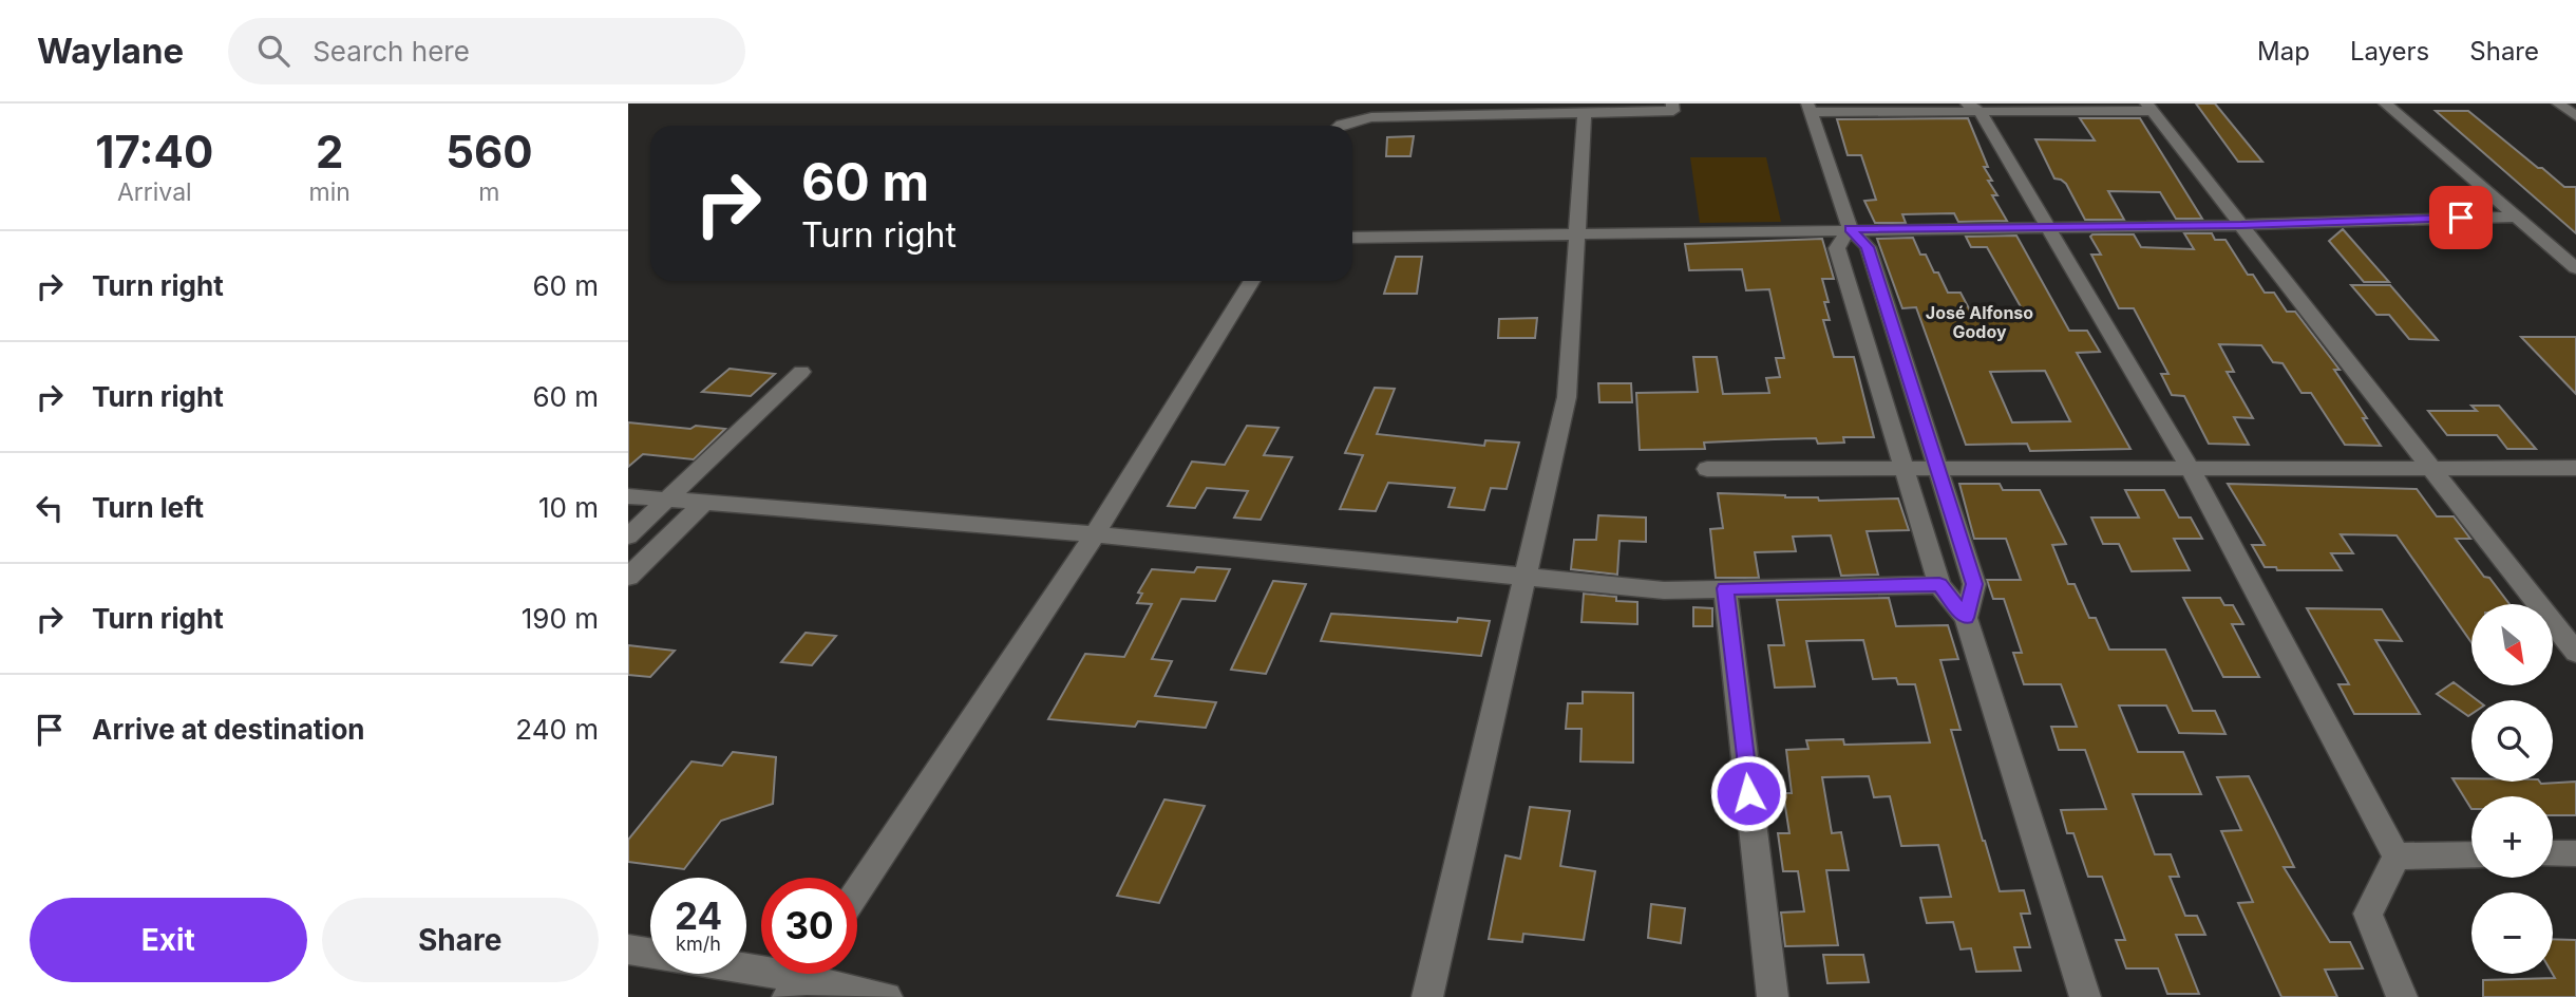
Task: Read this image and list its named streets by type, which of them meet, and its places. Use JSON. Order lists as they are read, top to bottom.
{
  "districts": ["José Alfonso Godoy"],
  "north": "bottom right",
  "page": {
    "header": "Waylane",
    "search": "Search here",
    "nav": ["Map", "Layers", "Share"],
    "eta": [
      "17:40",
      "Arrival",
      "2",
      "min",
      "560",
      "m"
    ],
    "turn": ["60 m", "Turn right"],
    "list": [
      {
        "name": "Turn right",
        "value": "60 m"
      },
      {
        "name": "Turn right",
        "value": "60 m"
      },
      {
        "name": "Turn left",
        "value": "10 m"
      },
      {
        "name": "Turn right",
        "value": "190 m"
      },
      {
        "name": "Arrive at destination",
        "value": "240 m"
      }
    ],
    "map_buttons": ["+", "−"],
    "speed": "24 km/h",
    "limit": "30",
    "buttons": ["Exit", "Share"]
  }
}
